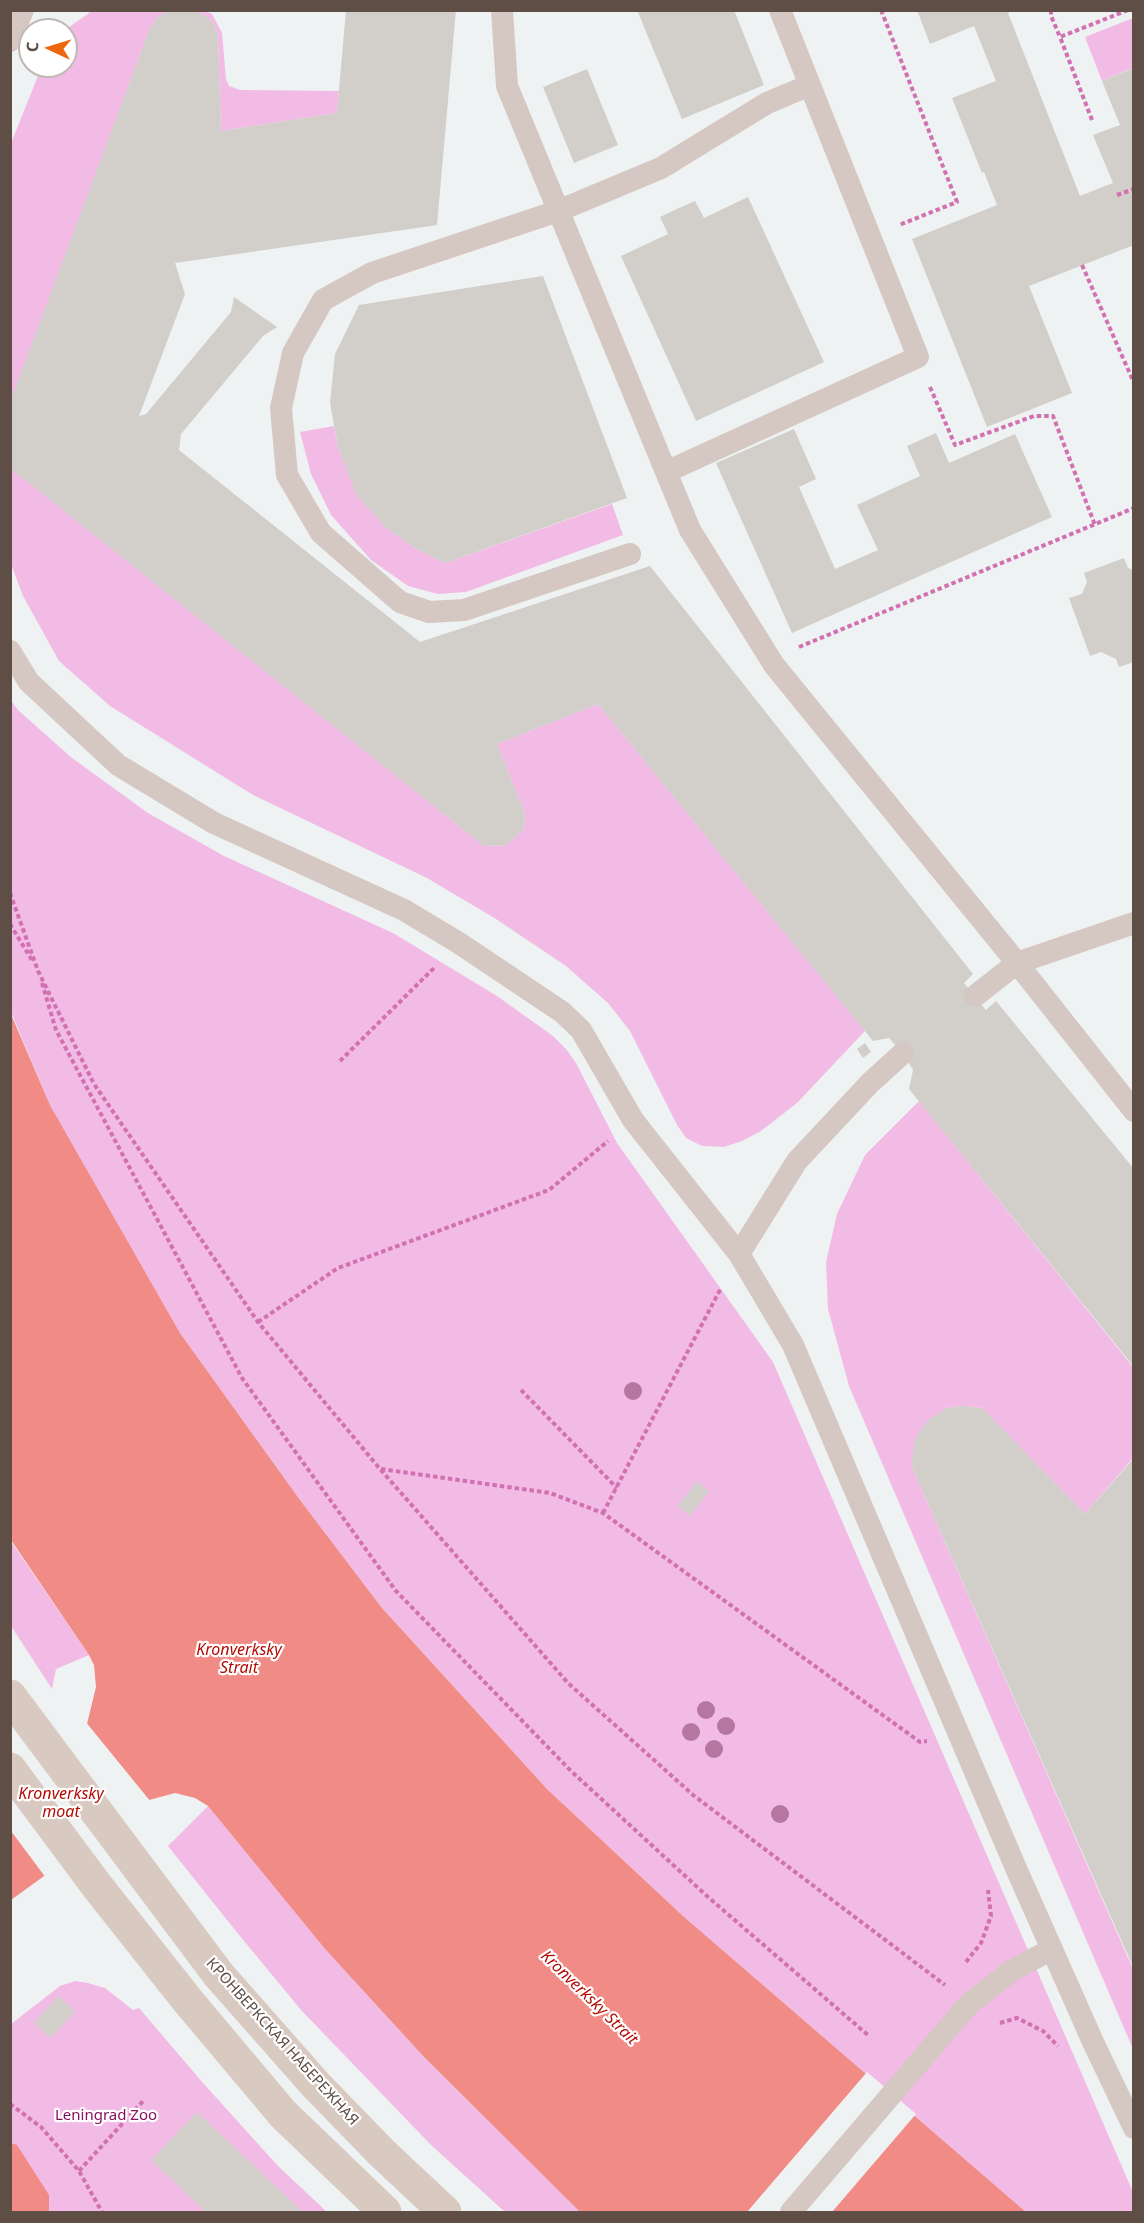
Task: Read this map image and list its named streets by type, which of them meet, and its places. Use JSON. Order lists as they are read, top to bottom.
{
  "streets": {
    "main road": ["КРОНВЕРКСКАЯ НАБЕРЕЖНАЯ"]
  },
  "water": ["Kronverksky Strait", "Kronverksky moat"],
  "parks": ["Leningrad Zoo"],
  "north": "left"
}
